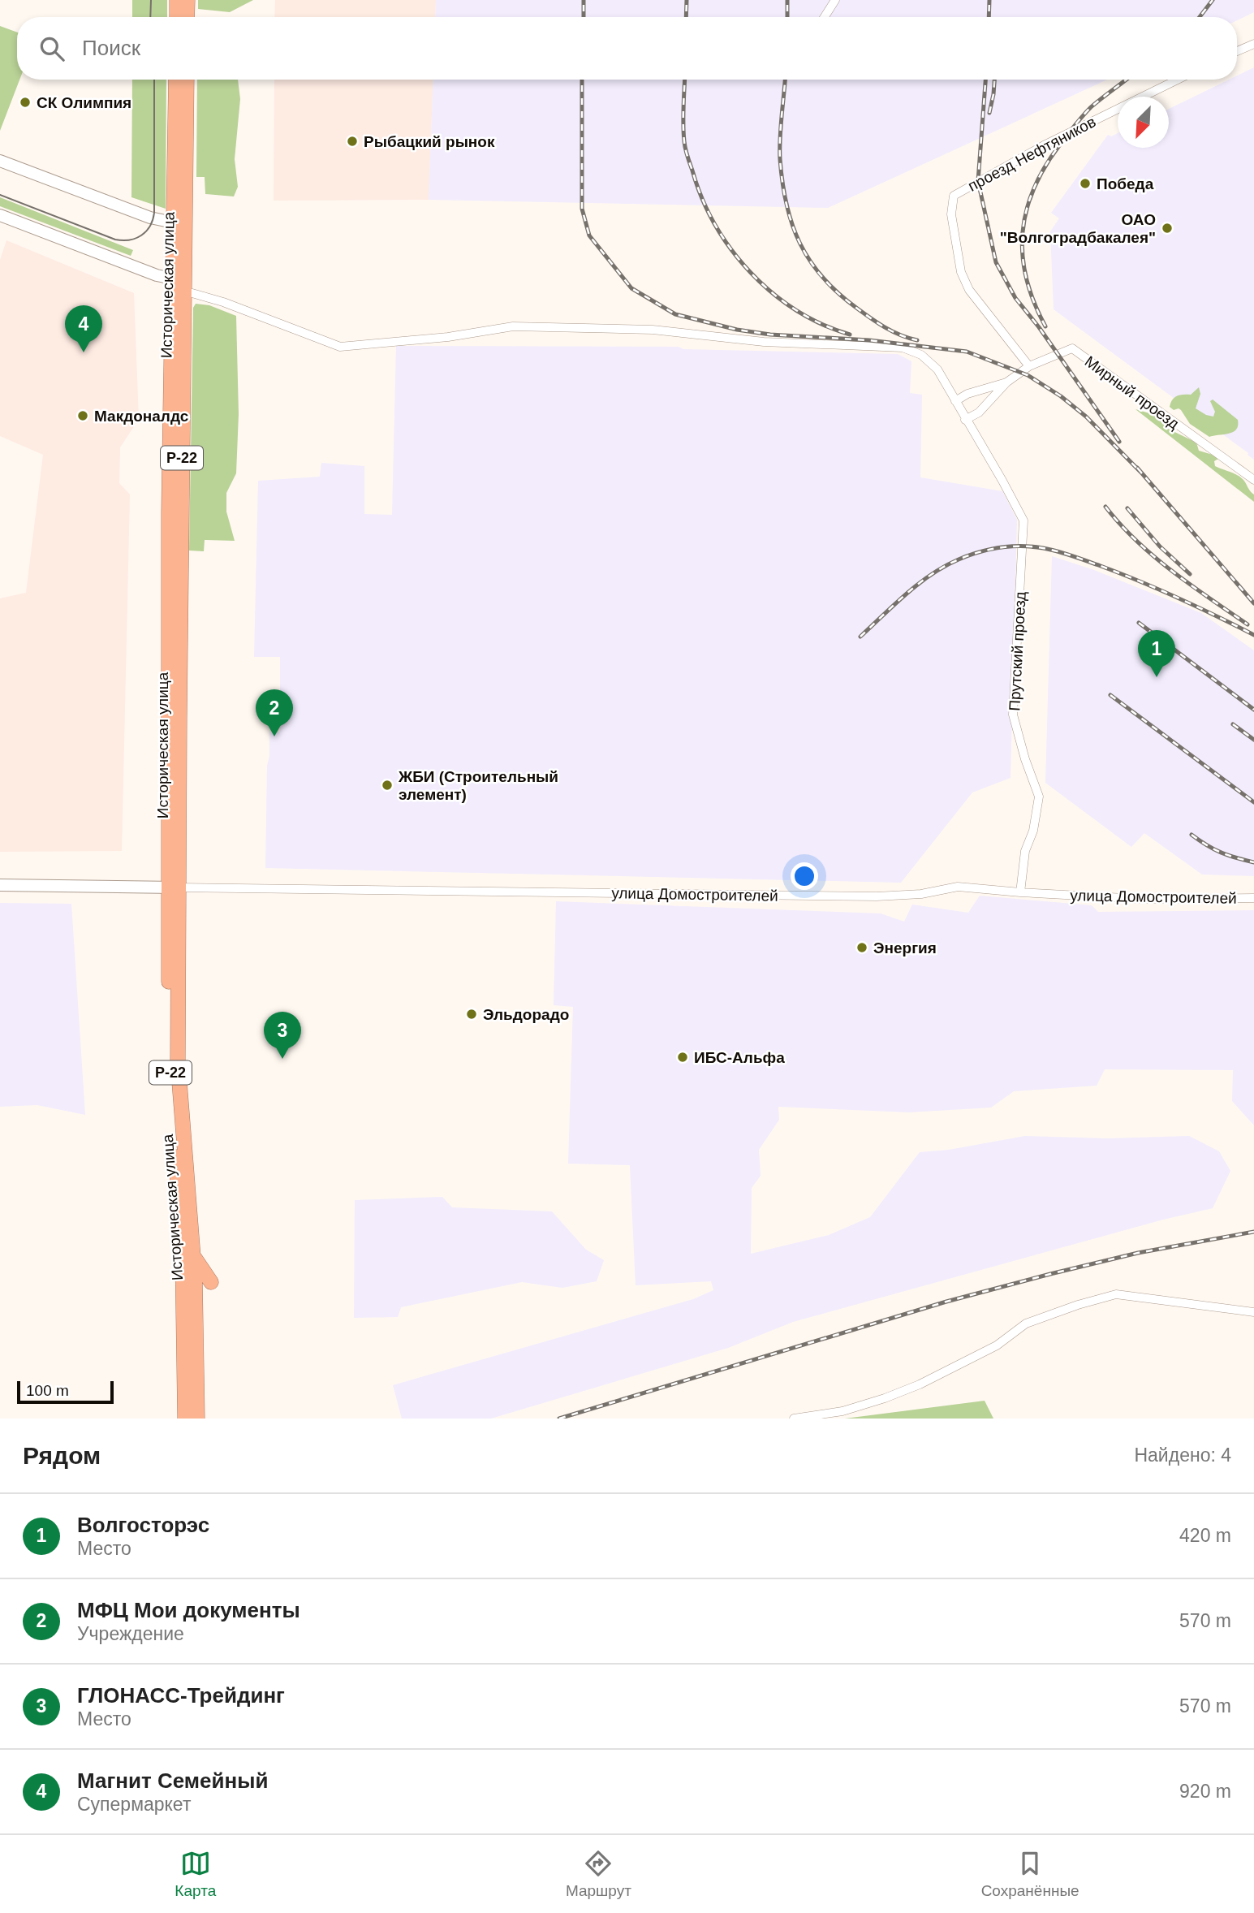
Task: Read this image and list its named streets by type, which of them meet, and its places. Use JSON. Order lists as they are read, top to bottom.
{
  "streets": {
    "highway": ["Историческая улица", "Р-22"],
    "street": [
      "проезд Нефтяников",
      "Мирный проезд",
      "Прутский проезд",
      "улица Домостроителей"
    ]
  },
  "crossings": [
    ["проезд Нефтяников", "Мирный проезд"],
    ["Историческая улица", "Прутский проезд"],
    ["Историческая улица", "улица Домостроителей"],
    ["Прутский проезд", "улица Домостроителей"]
  ],
  "places": [
    "СК Олимпия",
    "Рыбацкий рынок",
    "Победа",
    "ОАО \"Волгоградбакалея\"",
    "Макдоналдс",
    "ЖБИ (Строительный элемент)",
    "Энергия",
    "Эльдорадо",
    "ИБС-Альфа"
  ],
  "scale_bar": "100 m",
  "north": "bottom left",
  "page": {
    "search": "Поиск",
    "pins": [
      "4",
      "1",
      "2",
      "3"
    ],
    "scale": "100 m",
    "heading": ["Рядом", "Найдено: 4"],
    "list": [
      {
        "mark": "1",
        "name": "Волгосторэс",
        "note": "Место",
        "value": "420 m"
      },
      {
        "mark": "2",
        "name": "МФЦ Мои документы",
        "note": "Учреждение",
        "value": "570 m"
      },
      {
        "mark": "3",
        "name": "ГЛОНАСС-Трейдинг",
        "note": "Место",
        "value": "570 m"
      },
      {
        "mark": "4",
        "name": "Магнит Семейный",
        "note": "Супермаркет",
        "value": "920 m"
      }
    ],
    "nav": ["Карта", "Маршрут", "Сохранённые"]
  }
}
